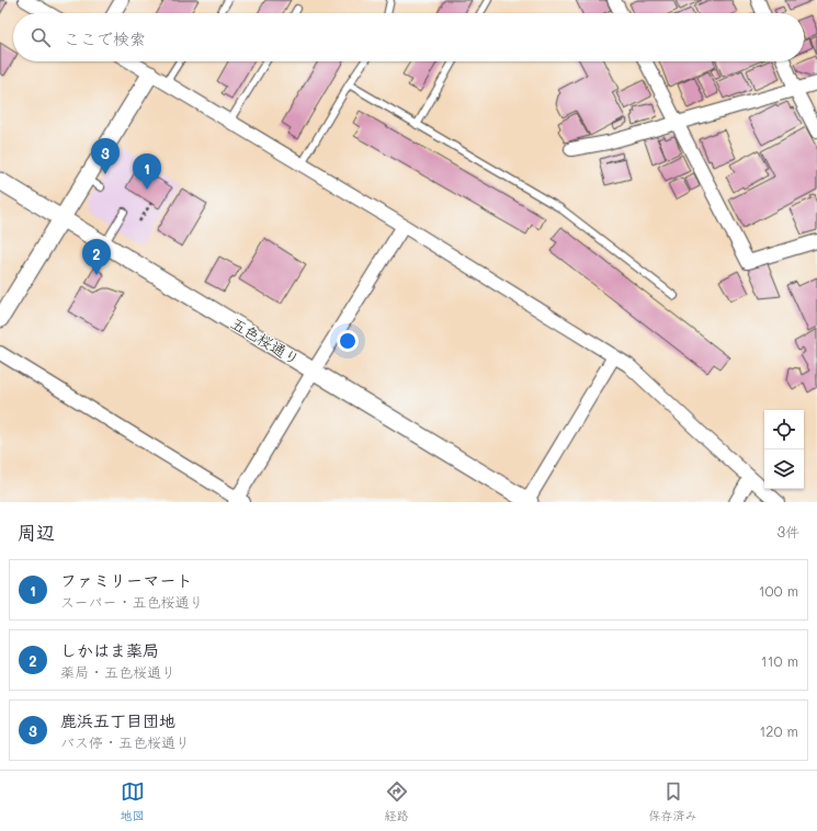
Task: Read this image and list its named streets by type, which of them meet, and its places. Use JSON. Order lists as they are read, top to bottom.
{
  "streets": {
    "street": ["五色桜通り"]
  },
  "page": {
    "search": "ここで検索",
    "pins": ["3", "1", "2"],
    "heading": ["周辺", "3件"],
    "list": [
      {
        "mark": "1",
        "name": "ファミリーマート",
        "note": "スーパー · 五色桜通り",
        "value": "100 m"
      },
      {
        "mark": "2",
        "name": "しかはま薬局",
        "note": "薬局 · 五色桜通り",
        "value": "110 m"
      },
      {
        "mark": "3",
        "name": "鹿浜五丁目団地",
        "note": "バス停 · 五色桜通り",
        "value": "120 m"
      }
    ],
    "nav": ["地図", "経路", "保存済み"]
  }
}
